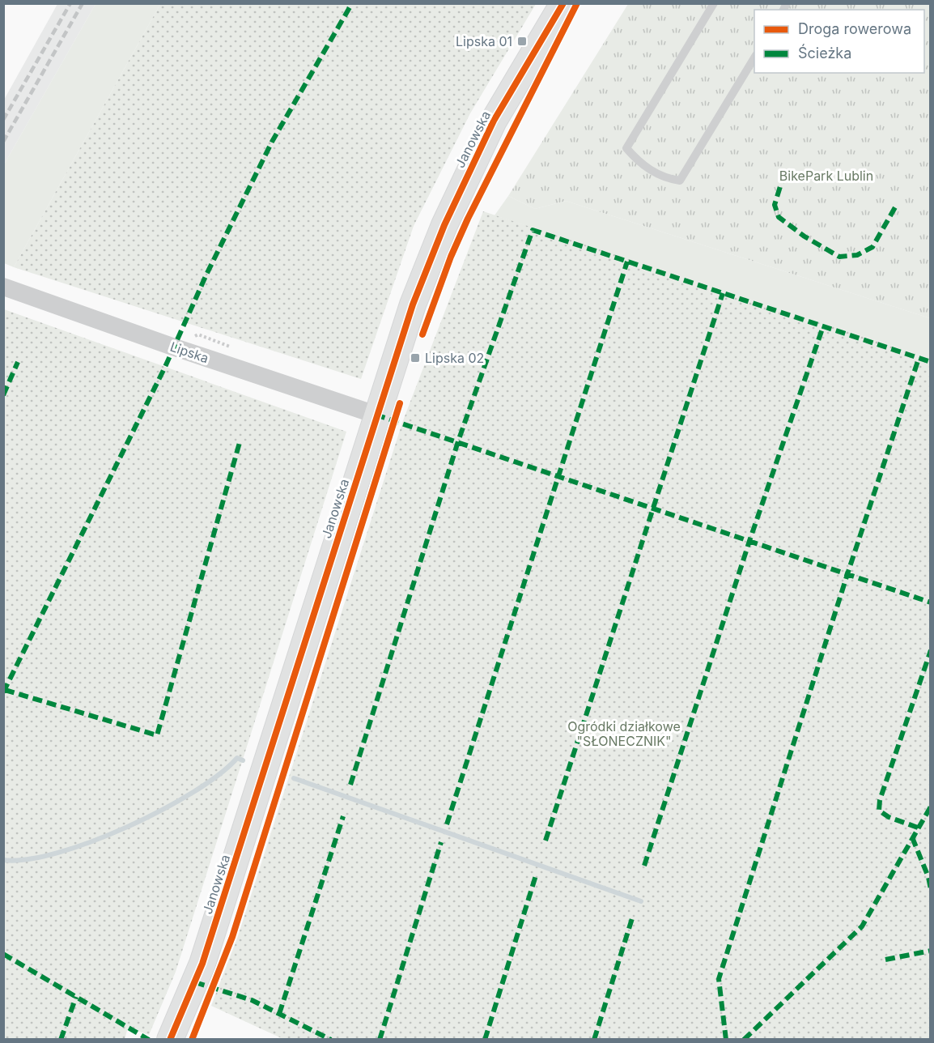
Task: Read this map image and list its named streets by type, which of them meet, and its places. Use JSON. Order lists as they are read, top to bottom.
{
  "streets": {
    "street": ["Janowska", "Lipska"]
  },
  "crossings": [
    ["Janowska", "Lipska"]
  ],
  "parks": ["BikePark Lublin", "Ogródki działkowe \"SŁONECZNIK\""],
  "places": {
    "transit": ["Lipska 01", "Lipska 02"]
  },
  "legend": ["Droga rowerowa", "Ścieżka"]
}
